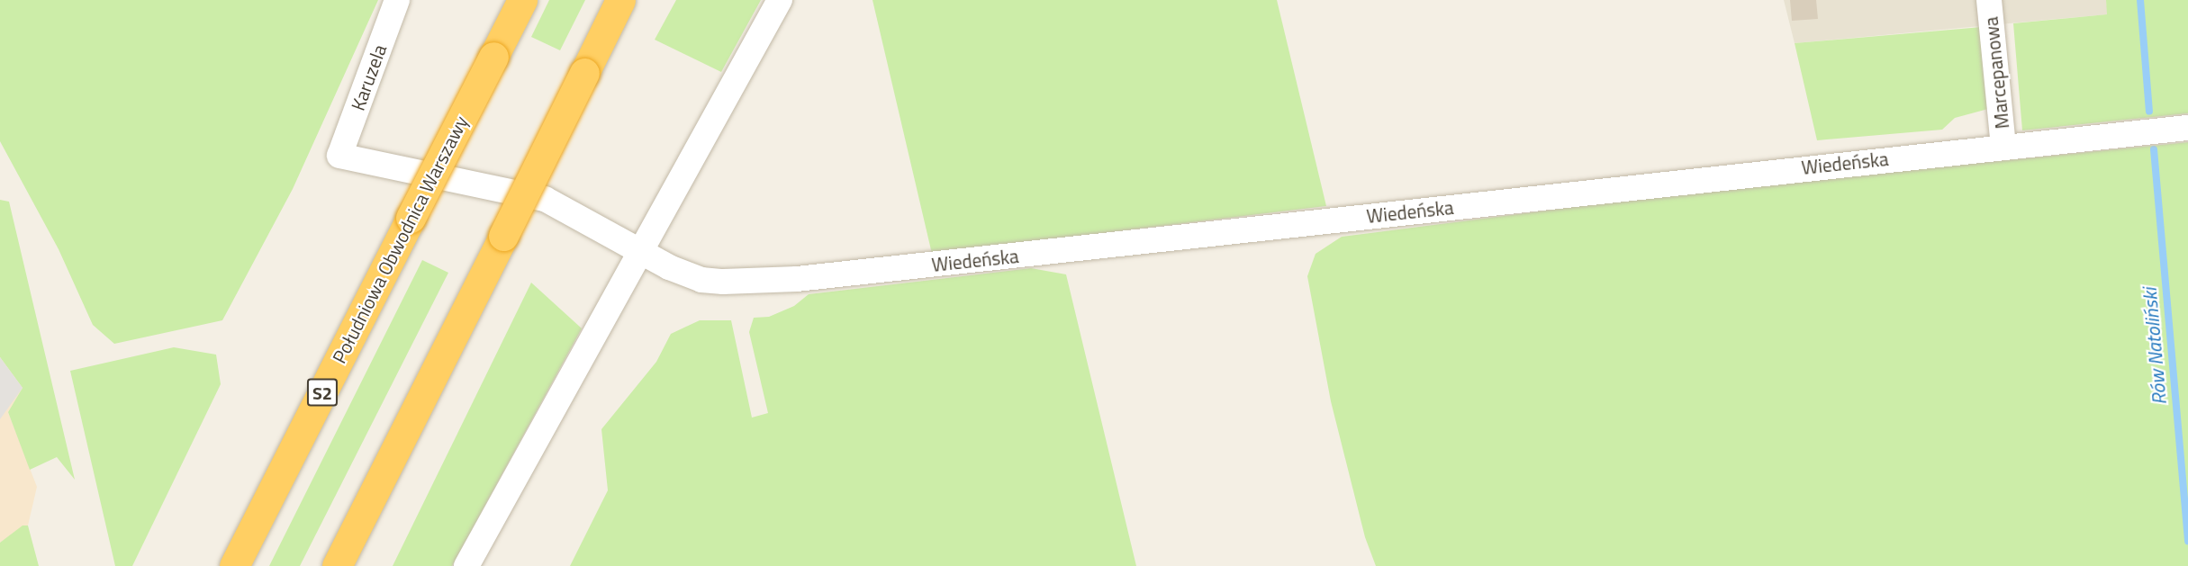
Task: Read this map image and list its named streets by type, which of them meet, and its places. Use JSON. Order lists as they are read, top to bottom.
{
  "streets": {
    "highway": ["Południowa Obwodnica Warszawy", "S2"],
    "street": ["Marcepanowa", "Karuzela", "Wiedeńska"]
  },
  "crossings": [
    ["Marcepanowa", "Wiedeńska"],
    ["Karuzela", "Wiedeńska"]
  ],
  "water": ["Rów Natoliński"]
}
